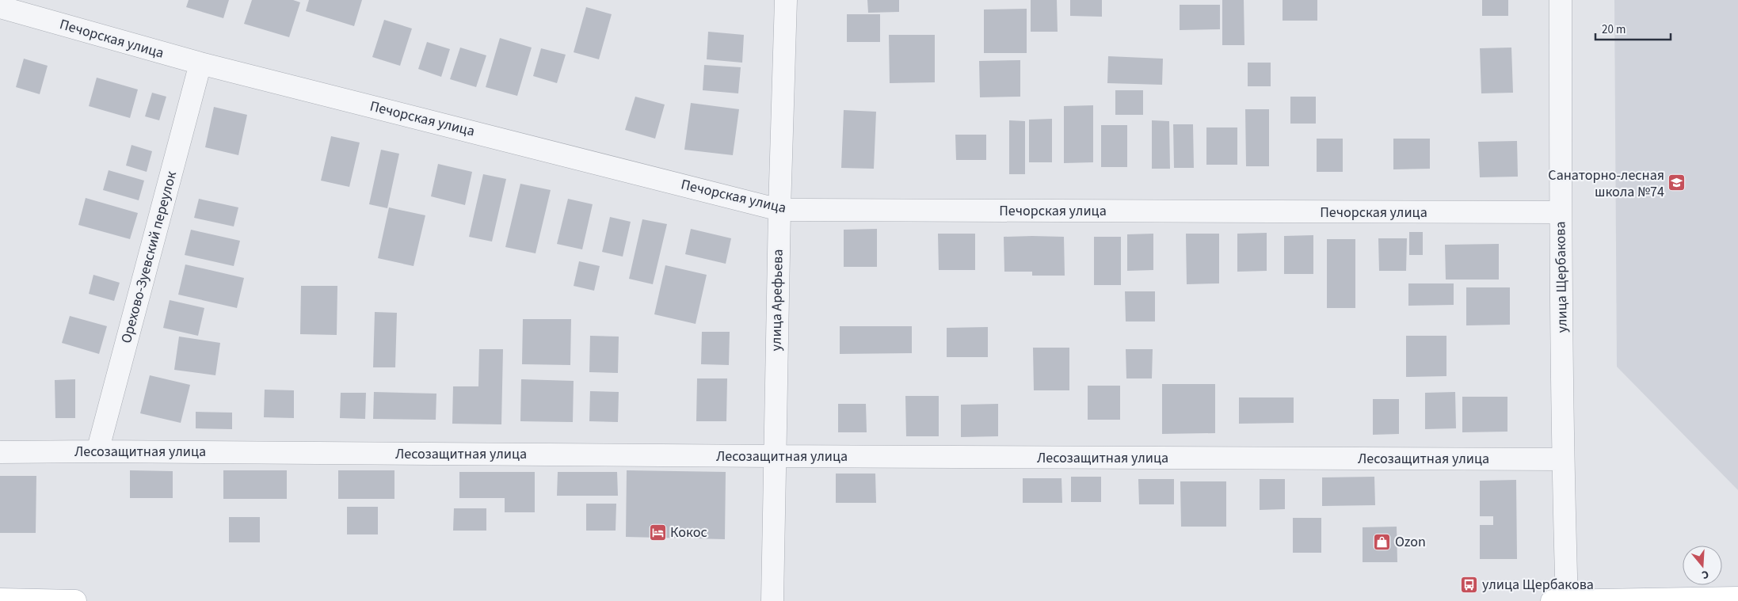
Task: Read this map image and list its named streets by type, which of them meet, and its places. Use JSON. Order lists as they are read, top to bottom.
{
  "streets": {
    "street": [
      "Печорская улица",
      "Орехово-Зуевский переулок",
      "улица Щербакова",
      "улица Арефьева",
      "Лесозащитная улица"
    ]
  },
  "crossings": [
    ["Печорская улица", "Орехово-Зуевский переулок"],
    ["Печорская улица", "улица Щербакова"],
    ["Печорская улица", "улица Арефьева"],
    ["Орехово-Зуевский переулок", "Лесозащитная улица"],
    ["улица Щербакова", "Лесозащитная улица"],
    ["улица Арефьева", "Лесозащитная улица"]
  ],
  "places": {
    "school or university": ["Санаторно-лесная школа №74"],
    "hotel": ["Кокос"],
    "shop": ["Ozon"],
    "bus stop": ["улица Щербакова"]
  },
  "scale_bar": "20 m",
  "north": "bottom"
}
